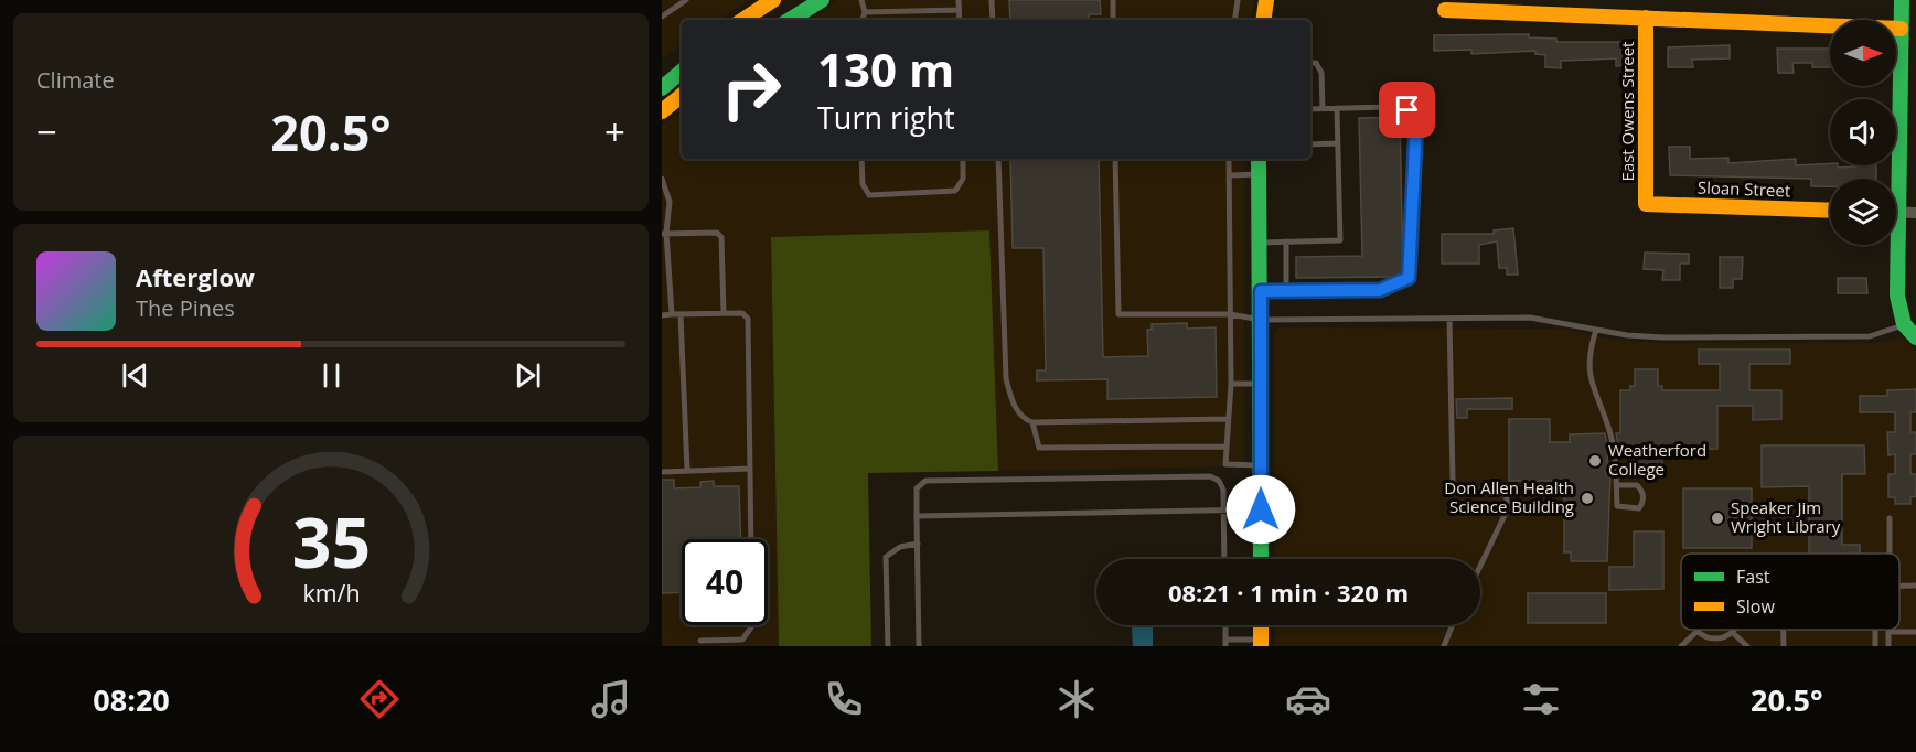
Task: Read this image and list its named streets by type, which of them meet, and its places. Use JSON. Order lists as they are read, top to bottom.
{
  "streets": {
    "street": ["East Owens Street", "Sloan Street"]
  },
  "crossings": [
    ["East Owens Street", "Sloan Street"]
  ],
  "places": ["Weatherford College", "Don Allen Health Science Building", "Speaker Jim Wright Library"],
  "legend": ["Fast", "Slow"],
  "north": "right",
  "page": {
    "tile": "Climate",
    "turn": ["130 m", "Turn right"],
    "heat": ["−", "20.5°", "+"],
    "song": ["Afterglow", "The Pines"],
    "limit": "40",
    "trip": "08:21 · 1 min · 320 m",
    "tabs": ["08:20", "20.5°"],
    "gauge": ["35", "km/h"]
  }
}
